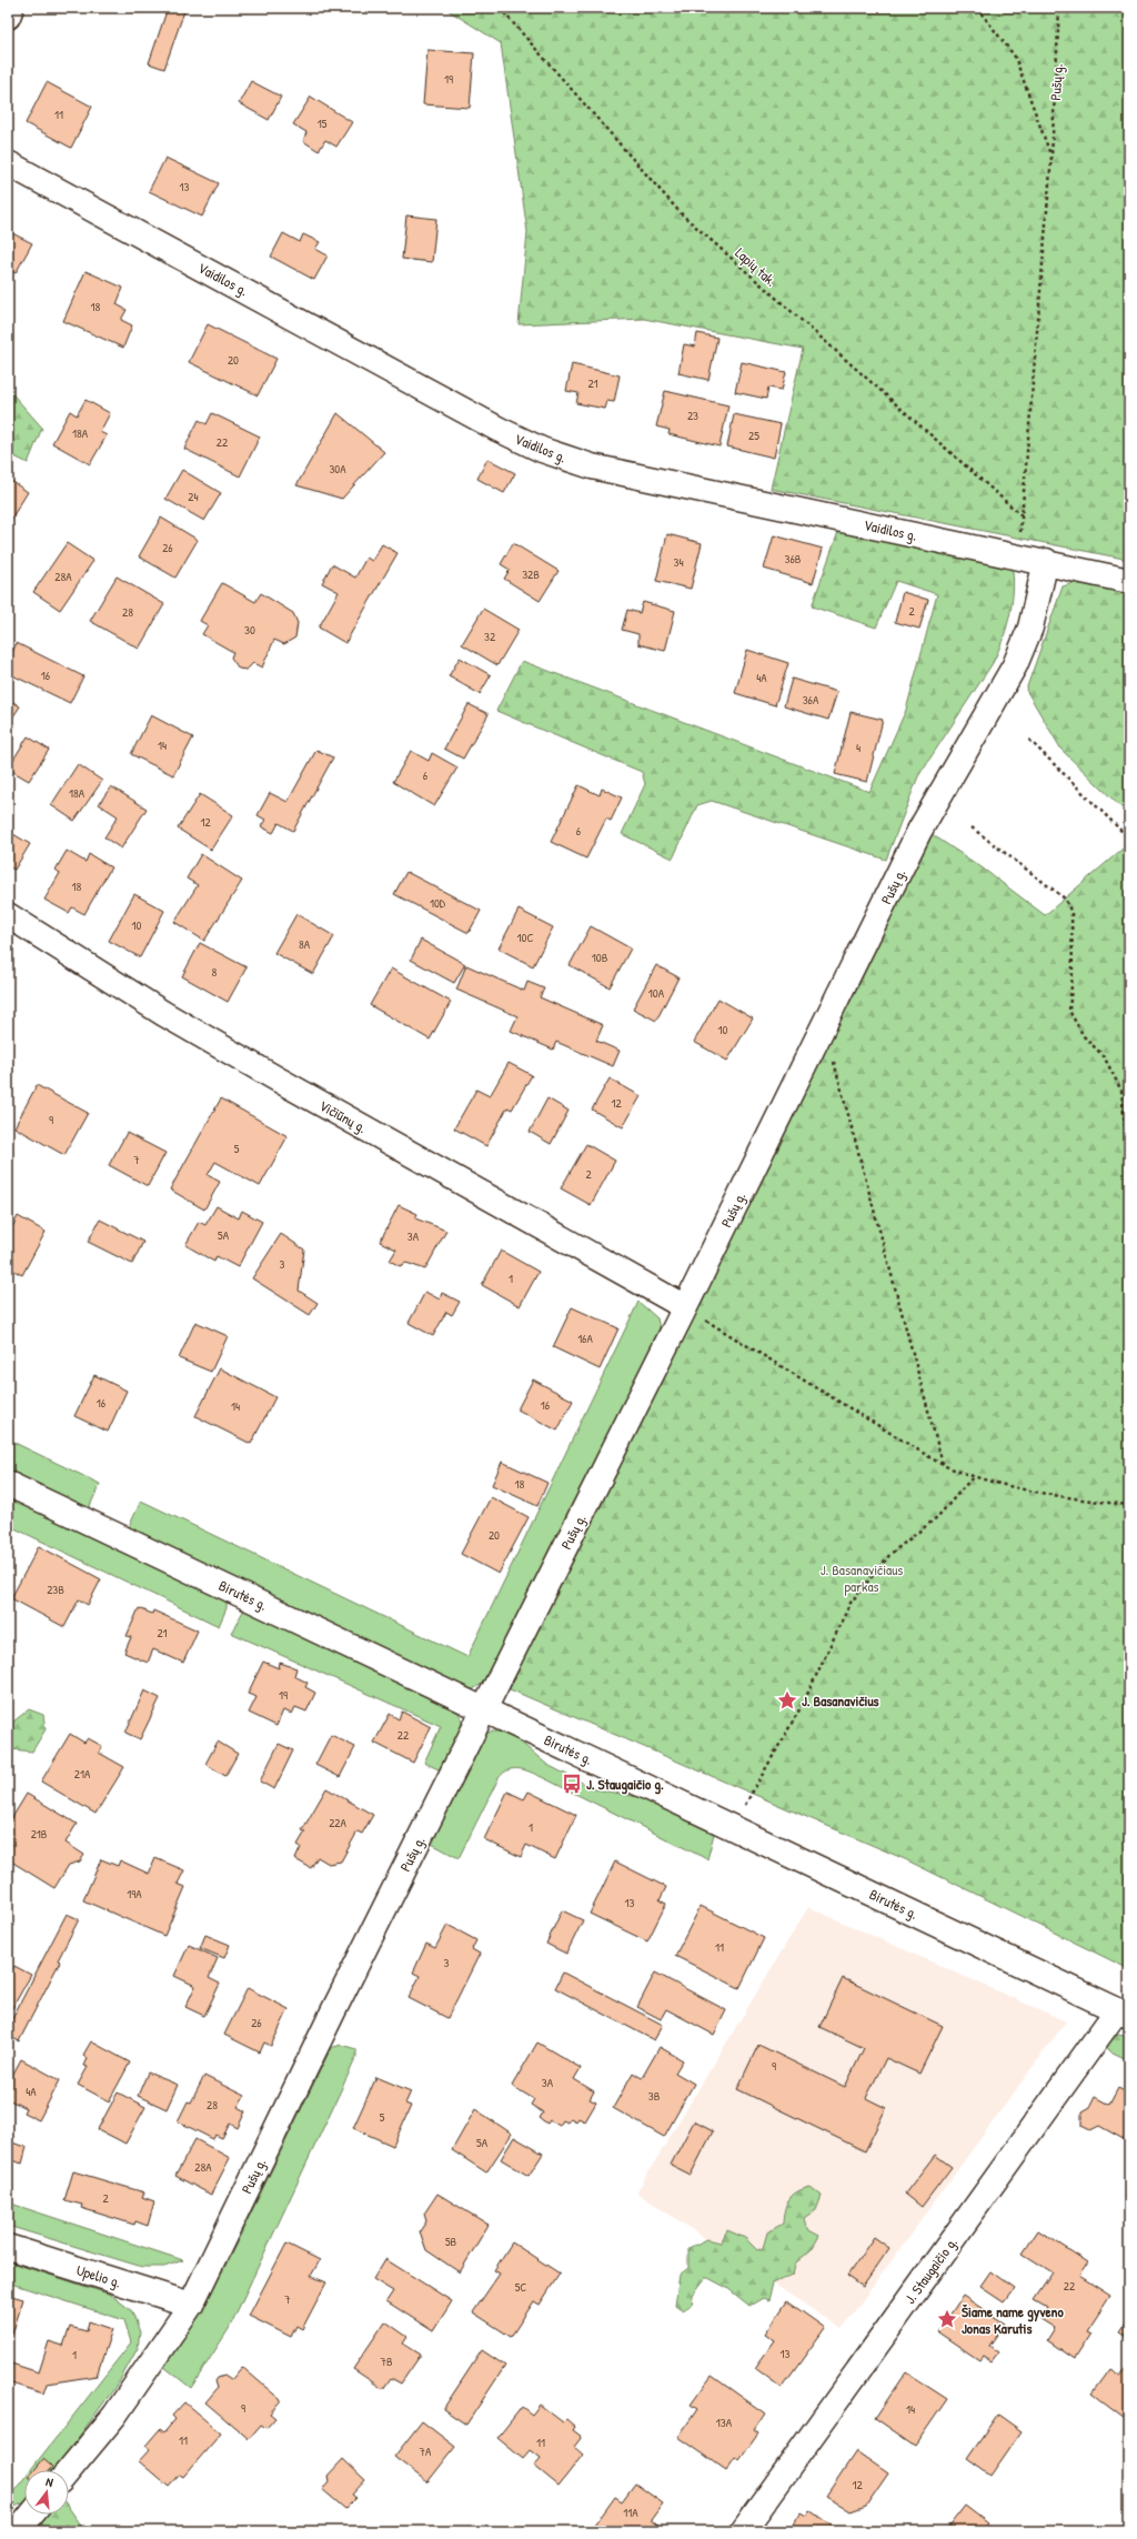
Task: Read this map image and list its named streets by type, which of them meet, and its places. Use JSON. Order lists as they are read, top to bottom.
{
  "streets": {
    "street": [
      "Pušų g.",
      "Vaidilos g.",
      "Vičiūnų g.",
      "Birutės g.",
      "J. Staugaičio g.",
      "Upelio g."
    ],
    "path": ["Lapių tak."]
  },
  "crossings": [
    ["Pušų g.", "Vaidilos g."],
    ["Pušų g.", "Vičiūnų g."],
    ["Pušų g.", "Birutės g."],
    ["Pušų g.", "Upelio g."],
    ["Birutės g.", "J. Staugaičio g."]
  ],
  "parks": ["J. Basanavičiaus parkas"],
  "places": {
    "place": ["J. Basanavičius", "Šiame name gyveno Jonas Karutis"],
    "bus stop": ["J. Staugaičio g."]
  },
  "house_numbers": [
    "19",
    "11",
    "15",
    "13",
    "18",
    "20",
    "21",
    "23",
    "18A",
    "25",
    "22",
    "30A",
    "24",
    "26",
    "36B",
    "34",
    "32B",
    "28A",
    "2",
    "28",
    "30",
    "32",
    "16",
    "4A",
    "36A",
    "14",
    "4",
    "6",
    "18A",
    "12",
    "6",
    "18",
    "10D",
    "10",
    "10C",
    "8A",
    "10B",
    "8",
    "10A",
    "10",
    "12",
    "9",
    "5",
    "7",
    "2",
    "5A",
    "3A",
    "3",
    "1",
    "16A",
    "16",
    "16",
    "14",
    "18",
    "20",
    "23B",
    "21",
    "19",
    "22",
    "21A",
    "22A",
    "1",
    "21B",
    "19A",
    "13",
    "11",
    "3",
    "26",
    "9",
    "3A",
    "4A",
    "3B",
    "28",
    "5",
    "5A",
    "28A",
    "2",
    "5B",
    "22",
    "5C",
    "7",
    "13",
    "1",
    "7B",
    "9",
    "14",
    "13A",
    "11",
    "11",
    "7A",
    "12",
    "11A"
  ],
  "north": "top"
}
